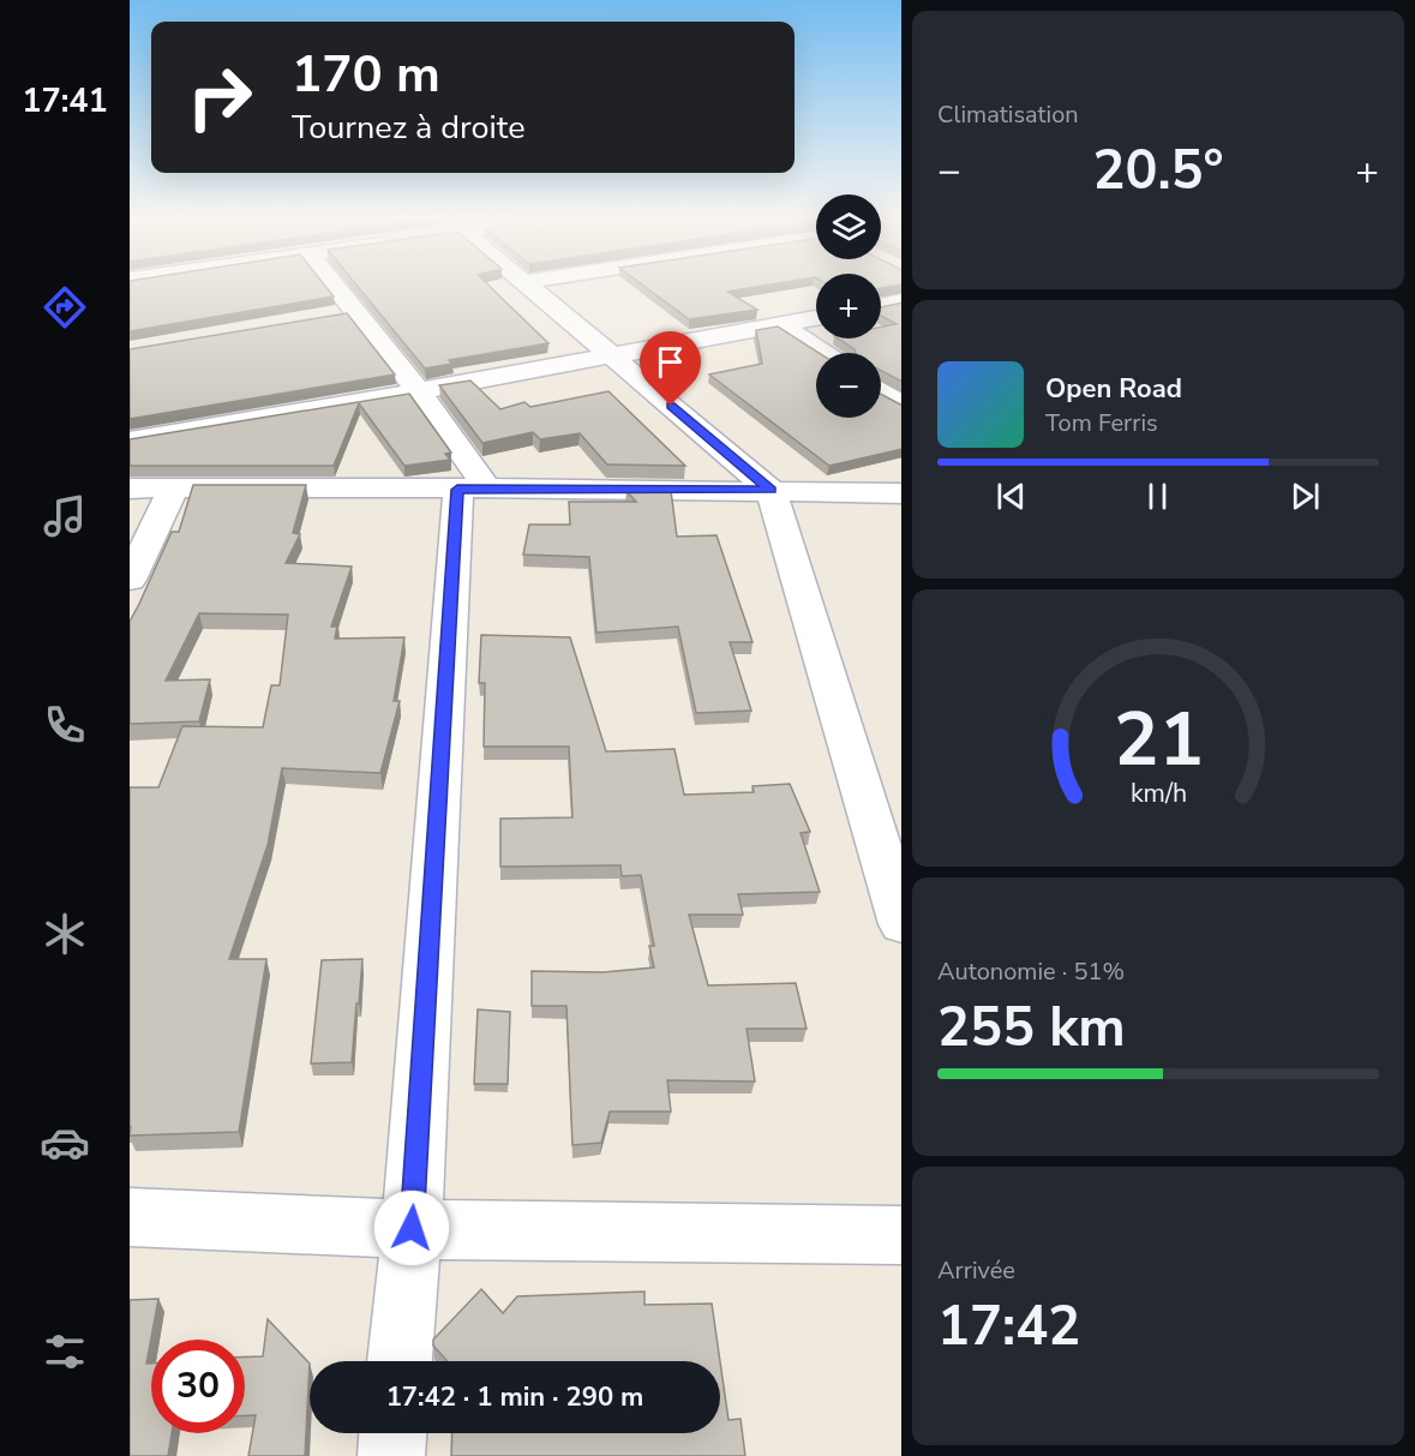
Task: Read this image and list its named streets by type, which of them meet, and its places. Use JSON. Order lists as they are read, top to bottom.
{
  "page": {
    "tabs": "17:41",
    "tile": [
      "Climatisation",
      ["Autonomie · 51%", "255 km"],
      ["Arrivée", "17:42"]
    ],
    "turn": ["170 m", "Tournez à droite"],
    "heat": ["−", "20.5°", "+"],
    "map_buttons": ["+", "−"],
    "song": ["Open Road", "Tom Ferris"],
    "limit": "30",
    "trip": "17:42 · 1 min · 290 m",
    "gauge": ["21", "km/h"]
  }
}
